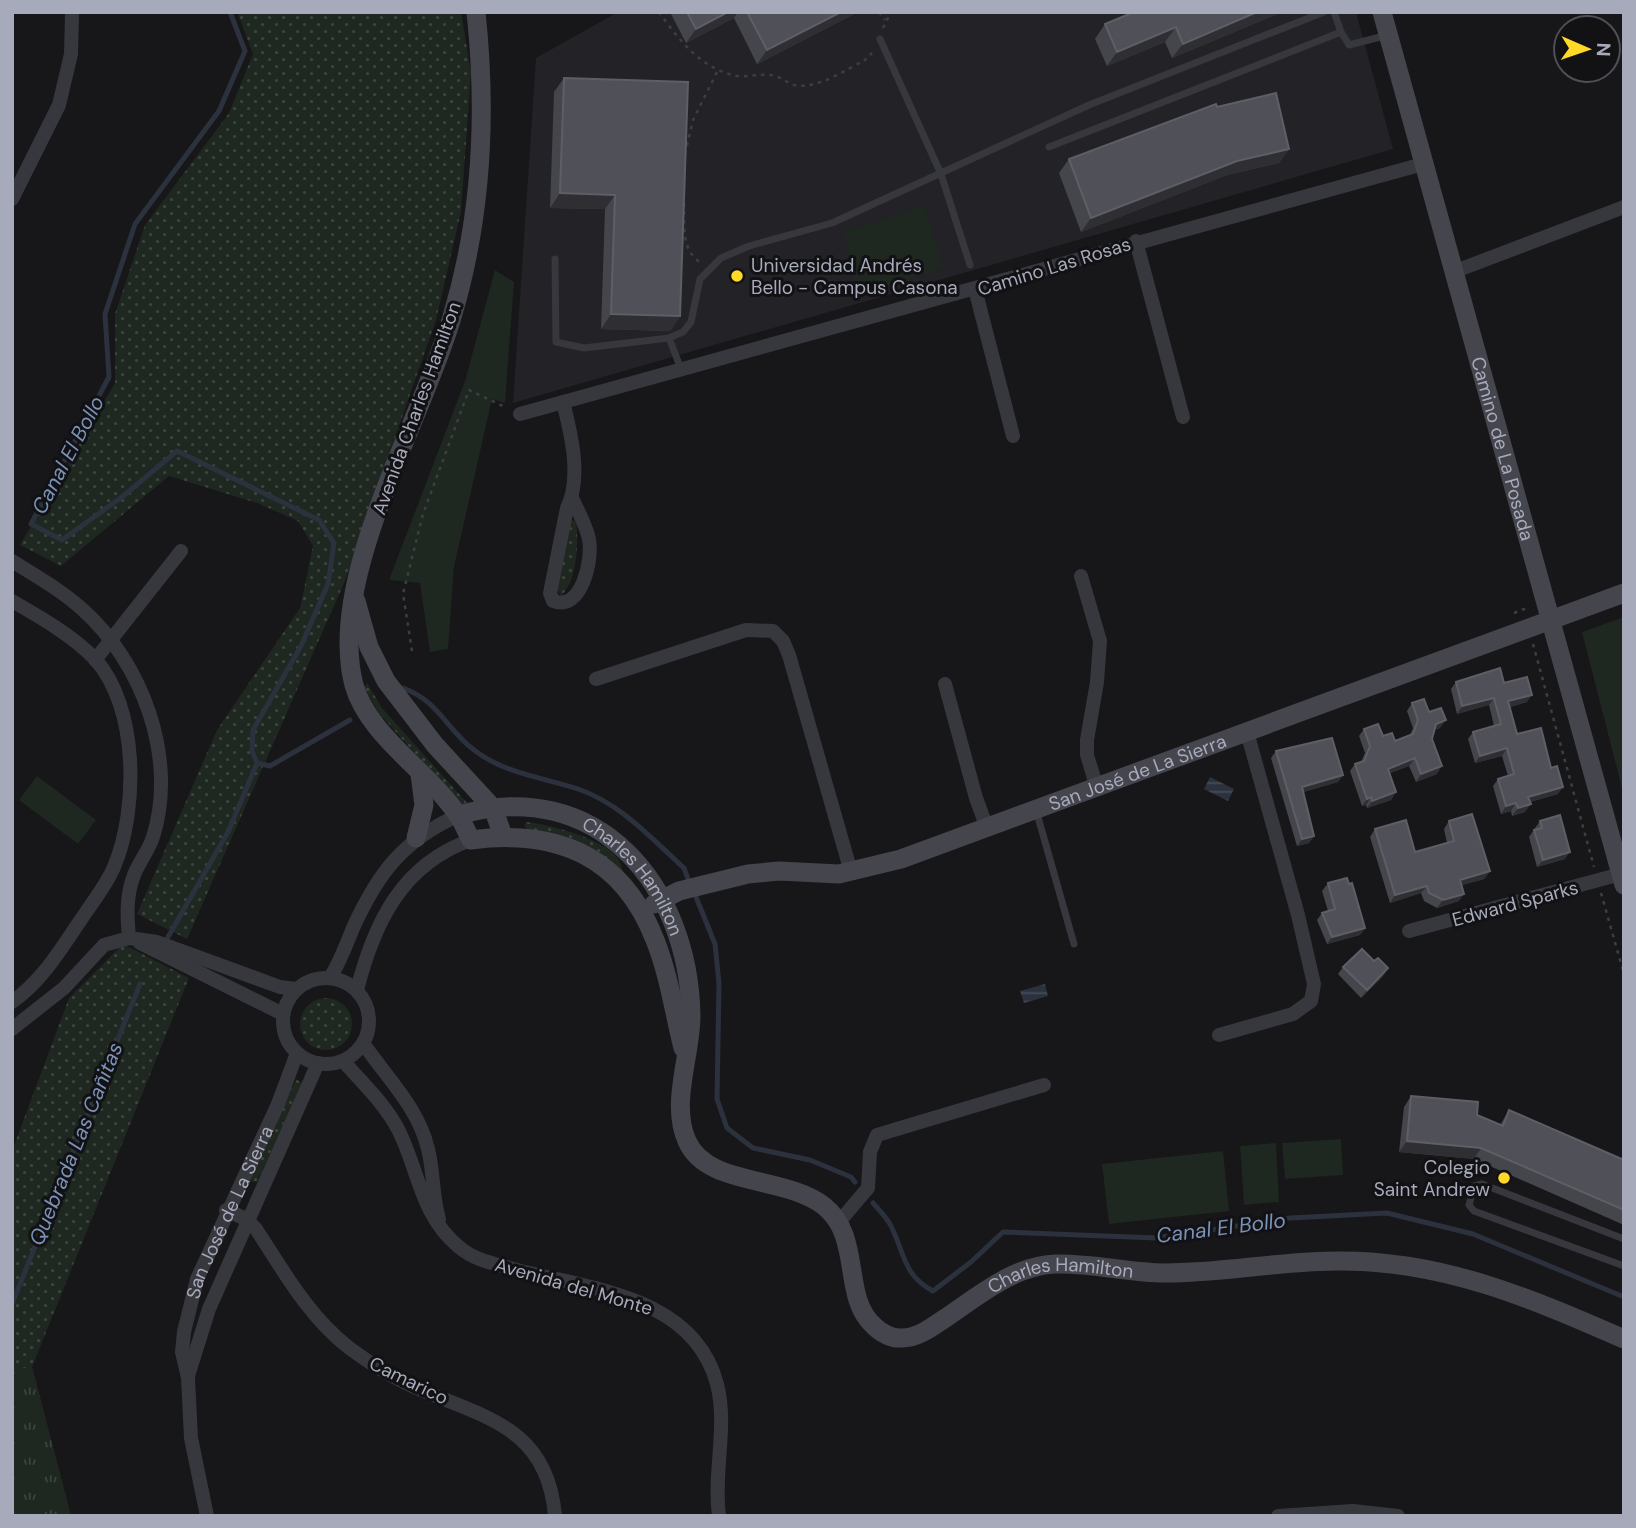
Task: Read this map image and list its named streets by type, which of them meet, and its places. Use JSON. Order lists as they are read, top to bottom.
{
  "streets": {
    "street": [
      "Camino Las Rosas",
      "Avenida Charles Hamilton",
      "Camino de La Posada",
      "San José de La Sierra",
      "Charles Hamilton",
      "Edward Sparks",
      "Avenida del Monte",
      "Camarico"
    ]
  },
  "crossings": [
    ["Camino Las Rosas", "Camino de La Posada"],
    ["Avenida Charles Hamilton", "Charles Hamilton"],
    ["Camino de La Posada", "San José de La Sierra"],
    ["Camino de La Posada", "Edward Sparks"],
    ["San José de La Sierra", "Charles Hamilton"],
    ["San José de La Sierra", "Avenida del Monte"],
    ["San José de La Sierra", "Camarico"]
  ],
  "water": ["Canal El Bollo", "Quebrada Las Cañitas"],
  "places": ["Universidad Andrés Bello - Campus Casona", "Colegio Saint Andrew"],
  "north": "right"
}
